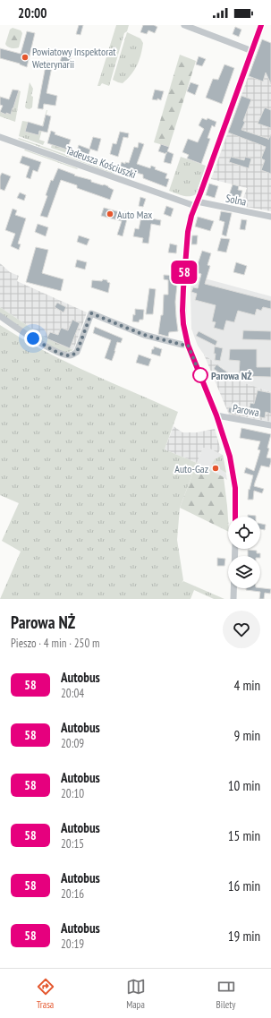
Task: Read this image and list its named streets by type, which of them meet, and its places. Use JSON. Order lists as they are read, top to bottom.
{
  "streets": {
    "street": ["Tadeusza Kościuszki", "Solna", "Parowa"]
  },
  "crossings": [
    ["Tadeusza Kościuszki", "Solna"]
  ],
  "places": [
    "Powiatowy Inspektorat Weterynarii",
    "Auto Max",
    "Parowa NŻ",
    "Auto-Gaz"
  ],
  "lines": ["bus line 58"],
  "page": {
    "status": "20:00",
    "on_map": "58",
    "heading": ["Parowa NŻ", "Pieszo · 4 min · 250 m"],
    "list": [
      {
        "mark": "58",
        "name": "Autobus",
        "note": "20:04",
        "value": "4 min"
      },
      {
        "mark": "58",
        "name": "Autobus",
        "note": "20:09",
        "value": "9 min"
      },
      {
        "mark": "58",
        "name": "Autobus",
        "note": "20:10",
        "value": "10 min"
      },
      {
        "mark": "58",
        "name": "Autobus",
        "note": "20:15",
        "value": "15 min"
      },
      {
        "mark": "58",
        "name": "Autobus",
        "note": "20:16",
        "value": "16 min"
      },
      {
        "mark": "58",
        "name": "Autobus",
        "note": "20:19",
        "value": "19 min"
      }
    ],
    "tabs": ["Trasa", "Mapa", "Bilety"]
  }
}
